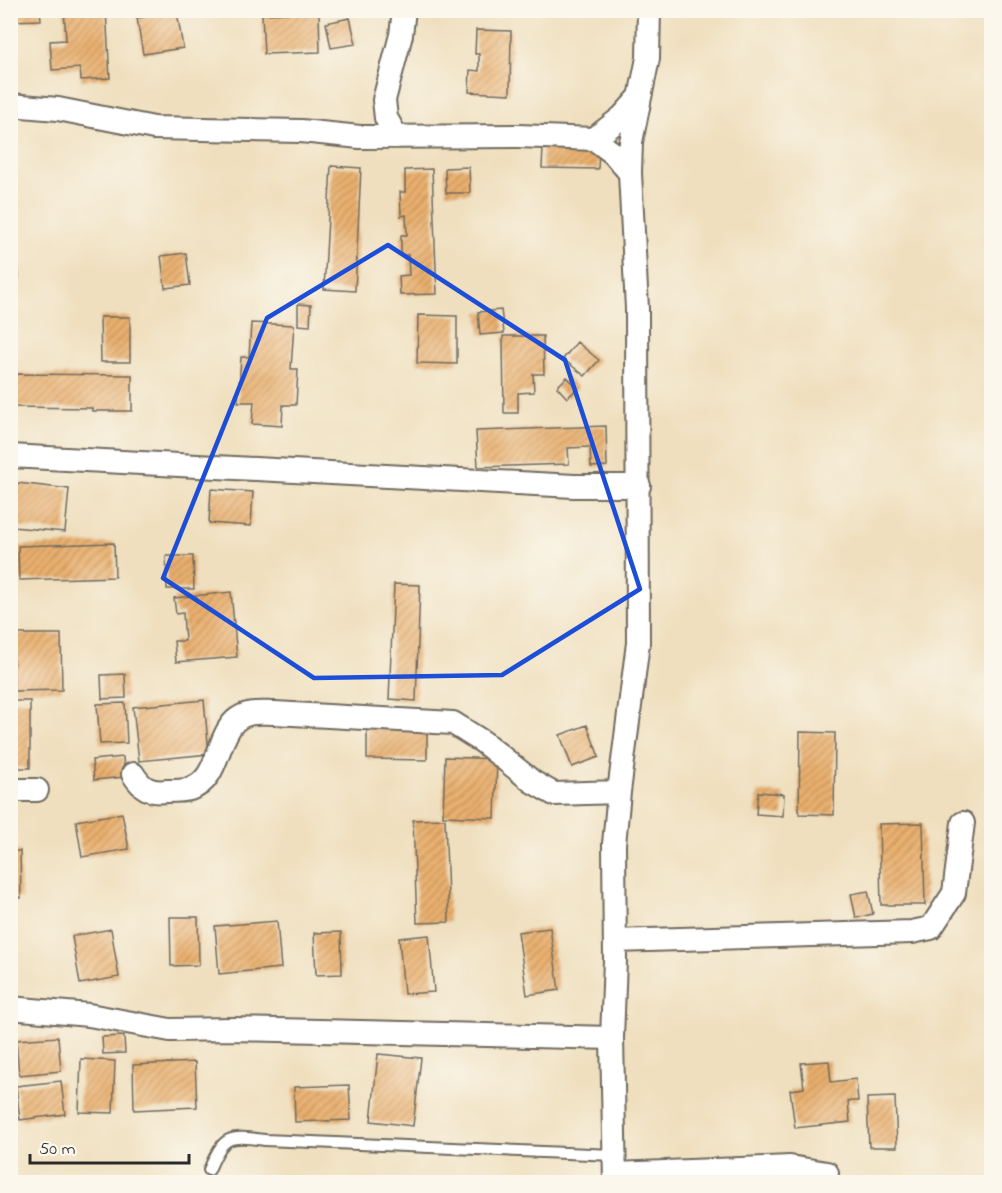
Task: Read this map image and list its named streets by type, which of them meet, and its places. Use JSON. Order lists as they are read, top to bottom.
{
  "scale_bar": "50 m"
}
